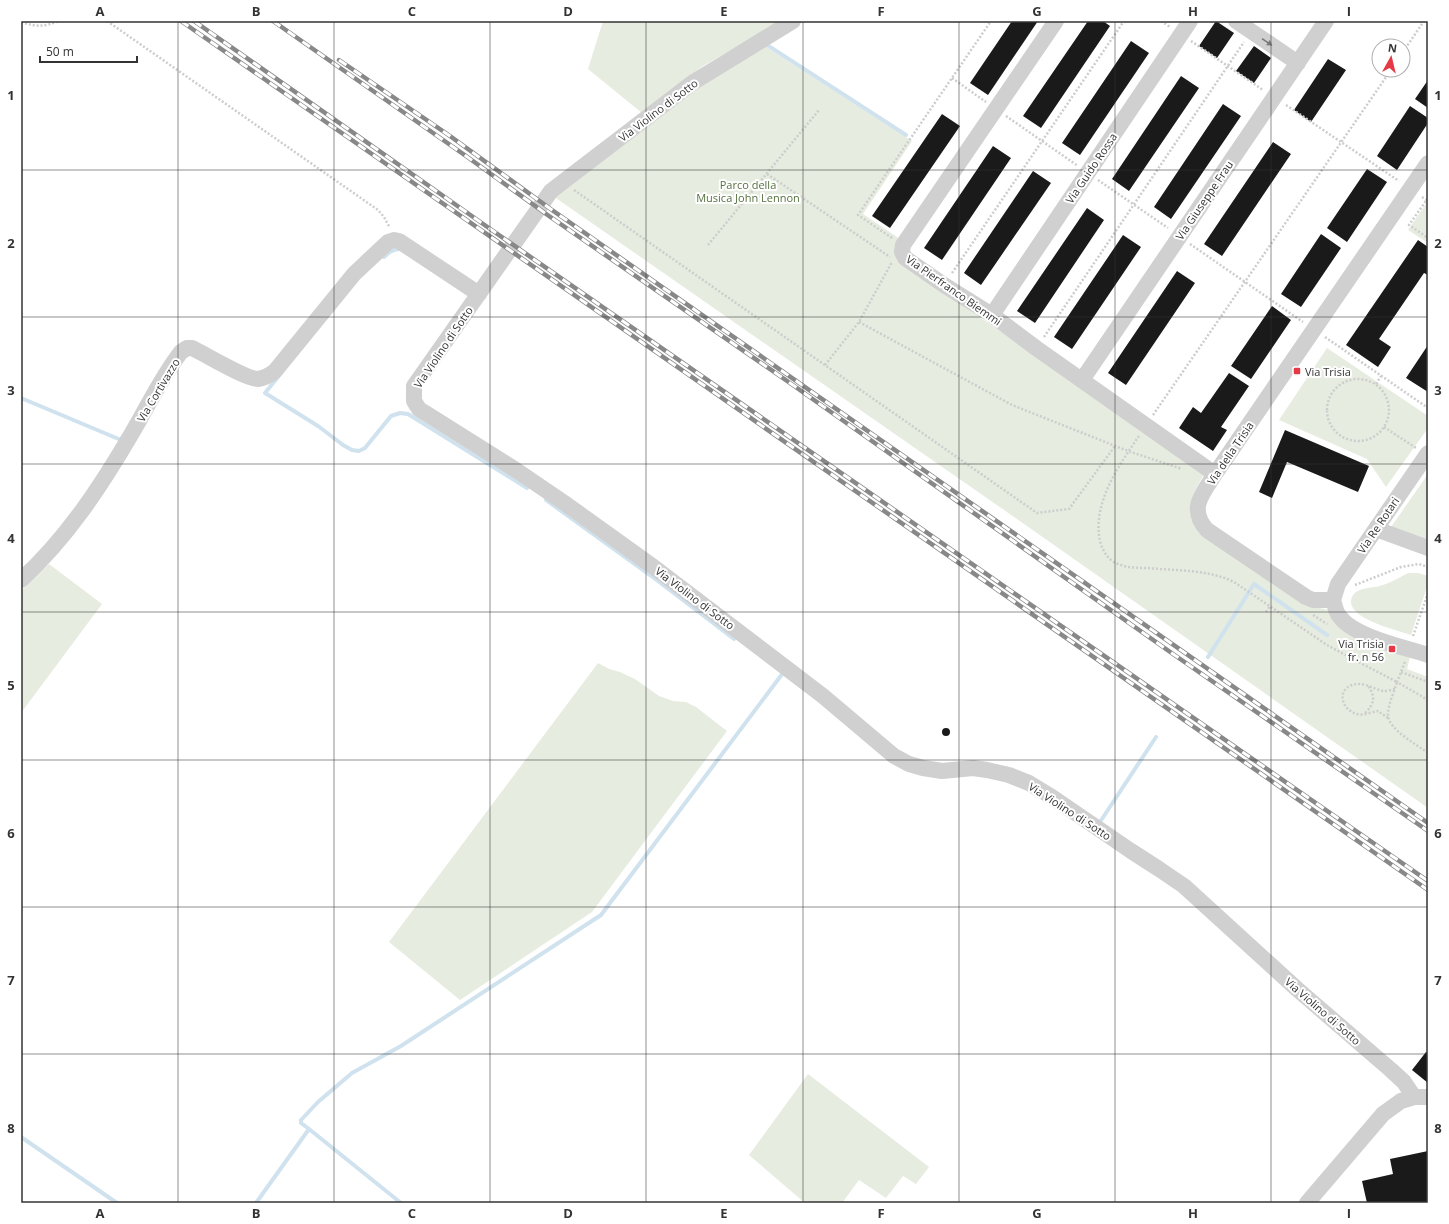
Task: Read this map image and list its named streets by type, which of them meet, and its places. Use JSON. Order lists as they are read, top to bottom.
{
  "streets": {
    "street": [
      "Via Violino di Sotto",
      "Via Guido Rossa",
      "Via Giuseppe Frau",
      "Via Pierfranco Biemmi",
      "Via Cortivazzo",
      "Via della Trisia",
      "Via Re Rotari"
    ]
  },
  "crossings": [
    ["Via Guido Rossa", "Via Pierfranco Biemmi"],
    ["Via Giuseppe Frau", "Via Pierfranco Biemmi"],
    ["Via Pierfranco Biemmi", "Via della Trisia"],
    ["Via della Trisia", "Via Re Rotari"]
  ],
  "parks": ["Parco della Musica John Lennon"],
  "places": {
    "transit": ["Via Trisia", "Via Trisia fr. n 56"]
  },
  "scale_bar": "50 m",
  "north": "top",
  "grid": {
    "columns": [
      "A",
      "B",
      "C",
      "D",
      "E",
      "F",
      "G",
      "H",
      "I"
    ],
    "rows": [
      "1",
      "2",
      "3",
      "4",
      "5",
      "6",
      "7",
      "8"
    ]
  }
}
